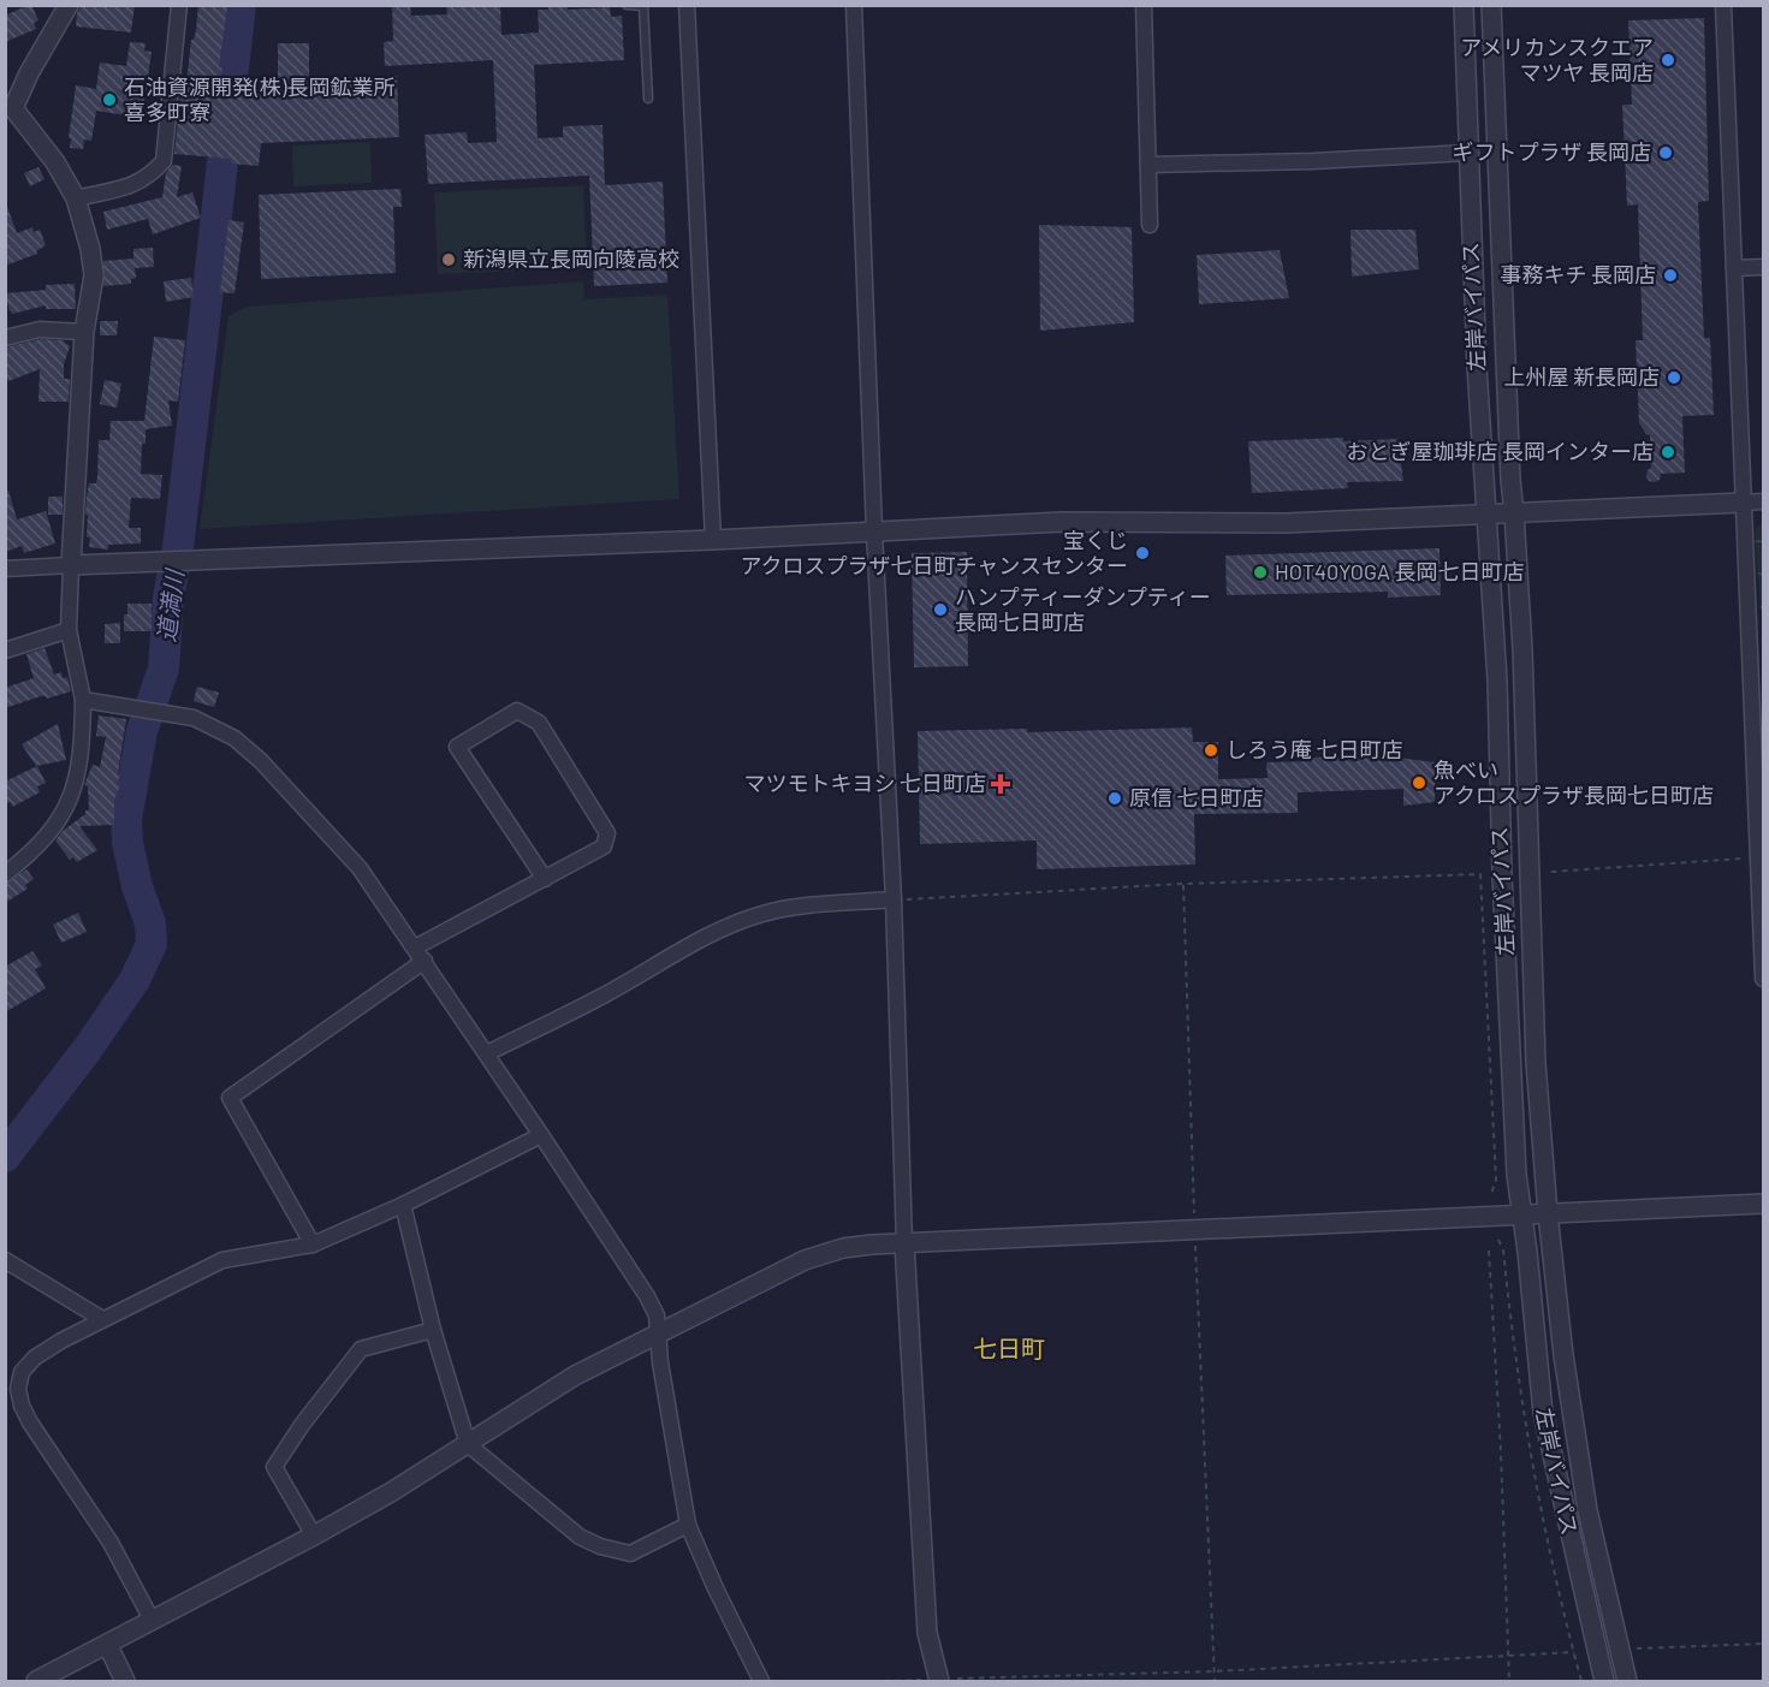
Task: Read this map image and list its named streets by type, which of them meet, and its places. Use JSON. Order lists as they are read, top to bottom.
{
  "streets": {
    "street": ["左岸バイパス"]
  },
  "districts": ["七日町"],
  "water": ["道満川"],
  "places": {
    "other": [
      "アメリカンスクエア マツヤ 長岡店",
      "石油資源開発(株)長岡鉱業所 喜多町寮",
      "ギフトプラザ 長岡店",
      "新潟県立長岡向陵高校",
      "事務キチ 長岡店",
      "上州屋 新長岡店",
      "おとぎ屋珈琲店 長岡インター店",
      "宝くじ アクロスプラザ七日町チャンスセンター",
      "HOT40YOGA 長岡七日町店",
      "ハンプティーダンプティー 長岡七日町店",
      "しろう庵 七日町店",
      "魚べい アクロスプラザ長岡七日町店",
      "原信 七日町店"
    ],
    "health": ["マツモトキヨシ 七日町店"]
  }
}
